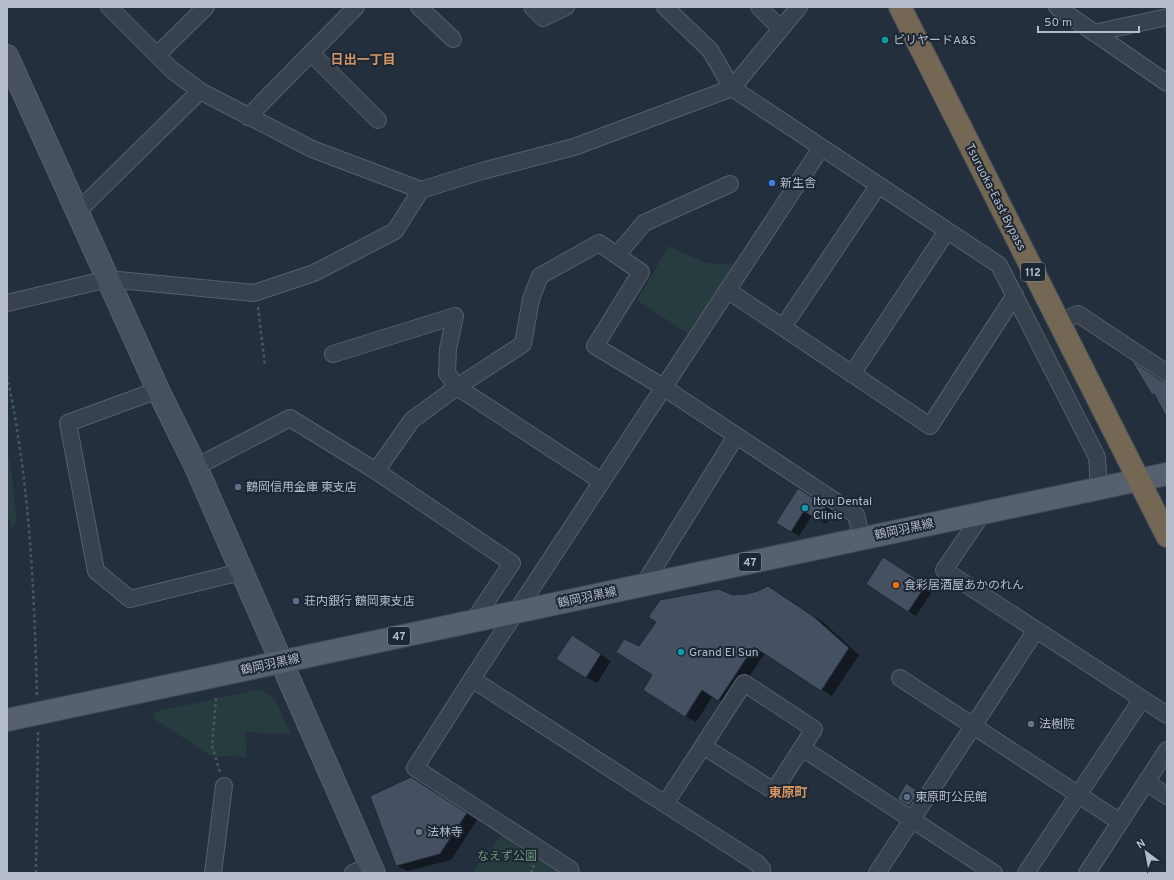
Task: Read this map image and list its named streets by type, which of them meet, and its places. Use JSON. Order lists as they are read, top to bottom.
{
  "streets": {
    "highway": ["Tsuruoka-East Bypass", "112"],
    "main road": ["鶴岡羽黒線", "47"]
  },
  "crossings": [
    ["Tsuruoka-East Bypass", "鶴岡羽黒線"]
  ],
  "districts": ["日出一丁目", "東原町"],
  "parks": ["なえず公園"],
  "places": [
    "ビリヤードA&S",
    "新生舎",
    "鶴岡信用金庫 東支店",
    "Itou Dental Clinic",
    "食彩居酒屋あかのれん",
    "荘内銀行 鶴岡東支店",
    "Grand El Sun",
    "法樹院",
    "東原町公民館",
    "法林寺"
  ],
  "scale_bar": "50 m",
  "north": "top left"
}
